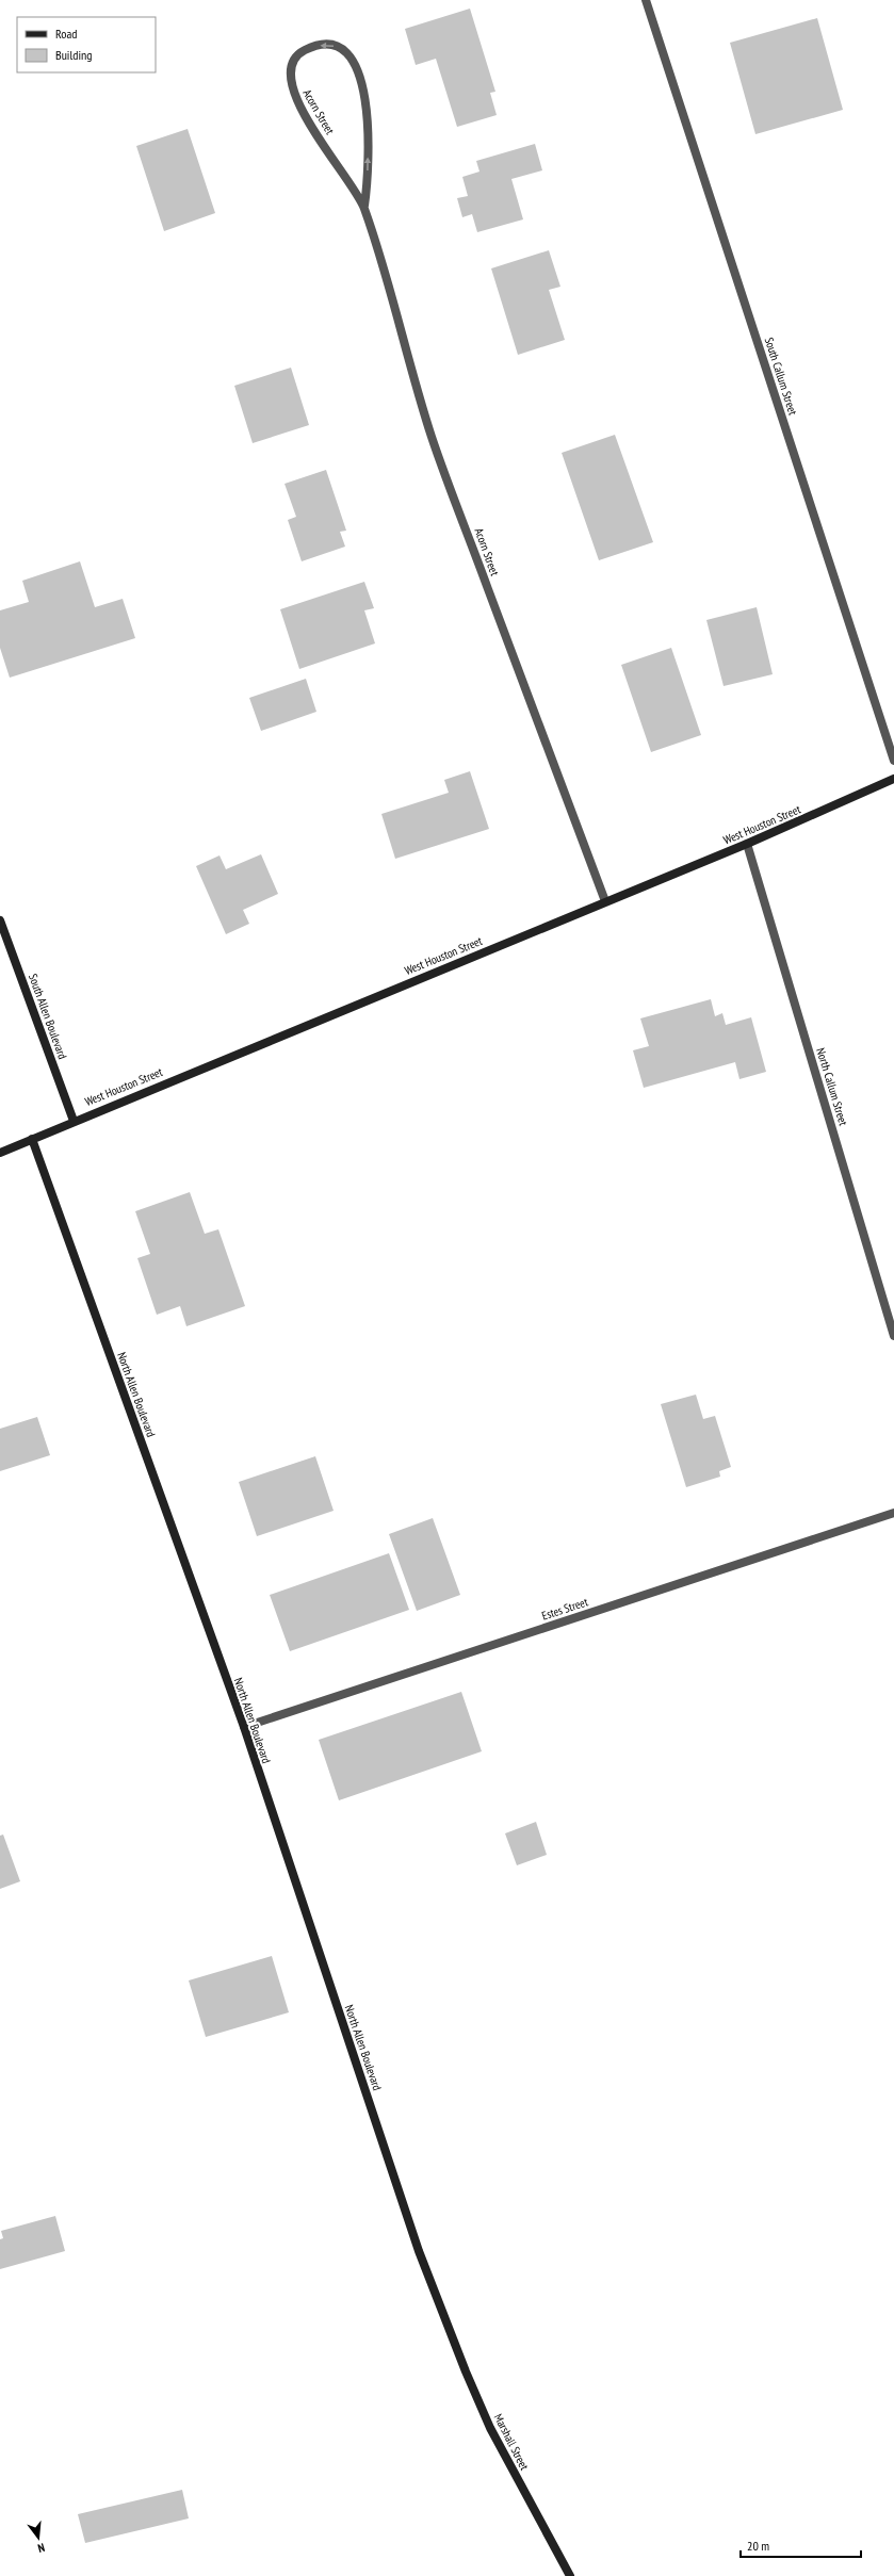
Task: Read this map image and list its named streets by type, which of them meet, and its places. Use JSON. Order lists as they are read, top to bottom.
{
  "streets": {
    "street": [
      "Acorn Street",
      "South Callum Street",
      "West Houston Street",
      "South Allen Boulevard",
      "North Callum Street",
      "North Allen Boulevard",
      "Estes Street",
      "Marshall Street"
    ]
  },
  "crossings": [
    ["Acorn Street", "West Houston Street"],
    ["West Houston Street", "South Allen Boulevard"],
    ["West Houston Street", "North Callum Street"],
    ["West Houston Street", "North Allen Boulevard"],
    ["North Allen Boulevard", "Estes Street"],
    ["North Allen Boulevard", "Marshall Street"]
  ],
  "legend": ["Road", "Building"],
  "scale_bar": "20 m",
  "north": "bottom"
}
